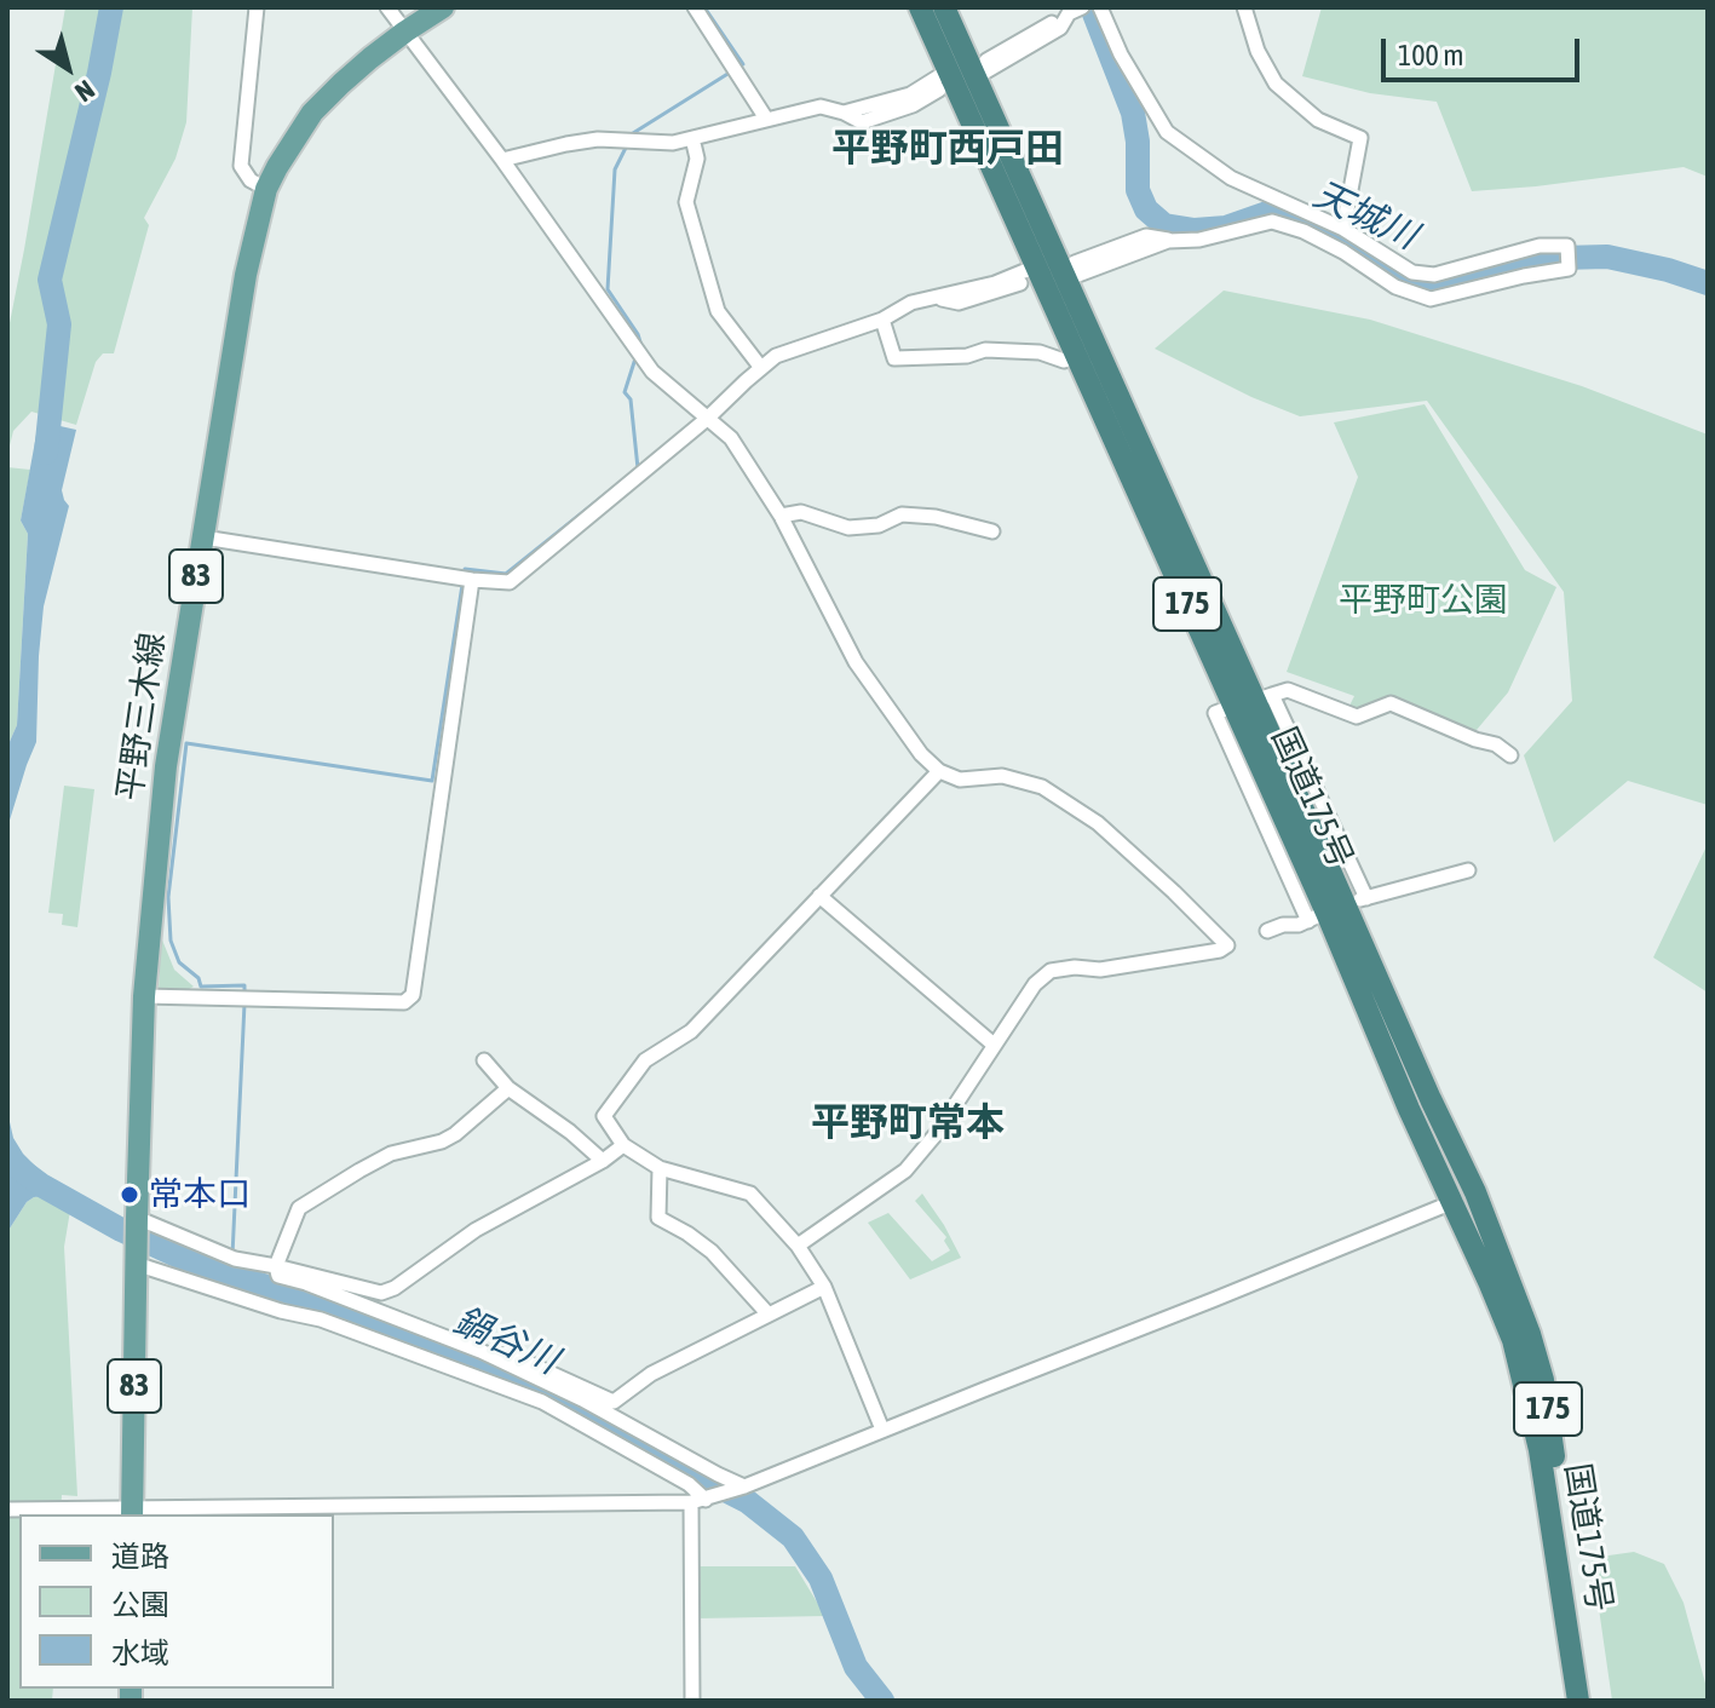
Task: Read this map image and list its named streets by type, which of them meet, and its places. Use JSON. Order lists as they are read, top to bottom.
{
  "streets": {
    "highway": ["175", "国道175号"],
    "main road": ["83", "平野三木線"]
  },
  "districts": ["平野町西戸田", "平野町常本"],
  "water": ["天城川", "鍋谷川"],
  "parks": ["平野町公園"],
  "places": ["常本口"],
  "legend": ["道路", "公園", "水域"],
  "scale_bar": "100 m",
  "north": "bottom right"
}
